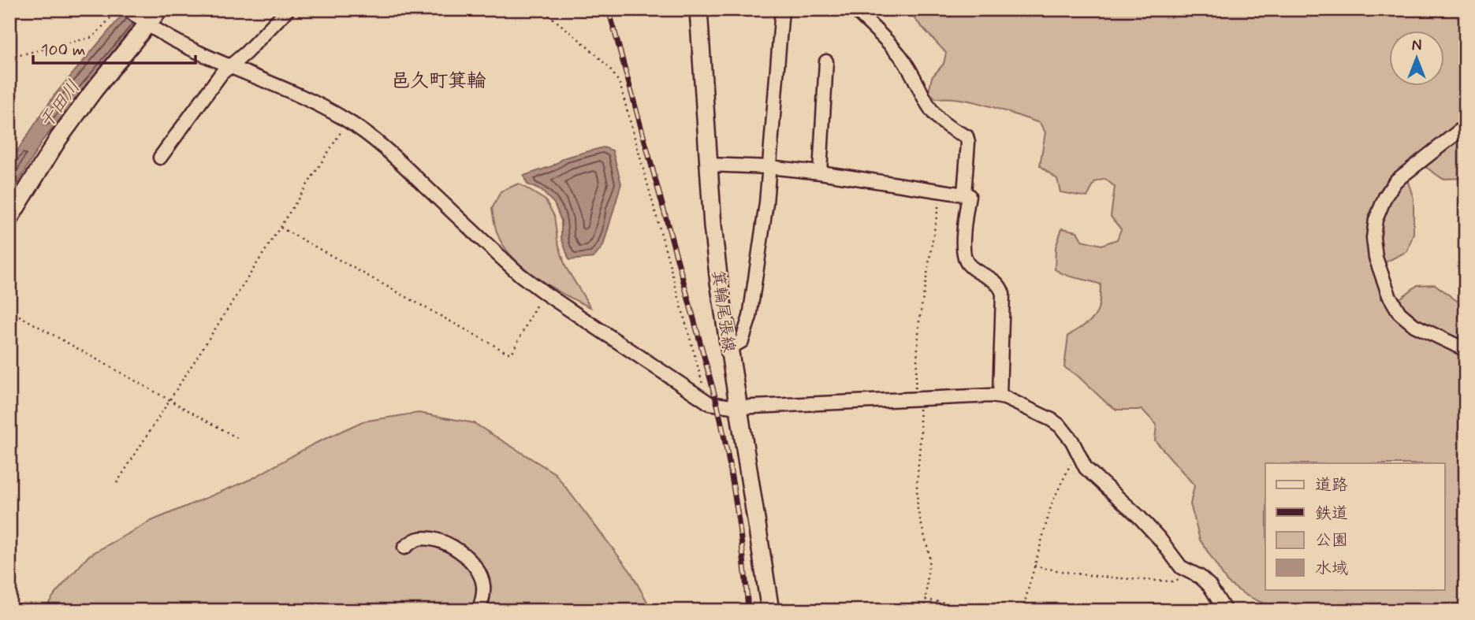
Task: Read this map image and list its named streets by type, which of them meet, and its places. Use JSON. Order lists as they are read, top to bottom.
{
  "streets": {
    "main road": ["箕輪尾張線"]
  },
  "districts": ["邑久町箕輪"],
  "water": ["干田川"],
  "legend": [
    "道路",
    "鉄道",
    "公園",
    "水域"
  ],
  "scale_bar": "100 m",
  "north": "top"
}
